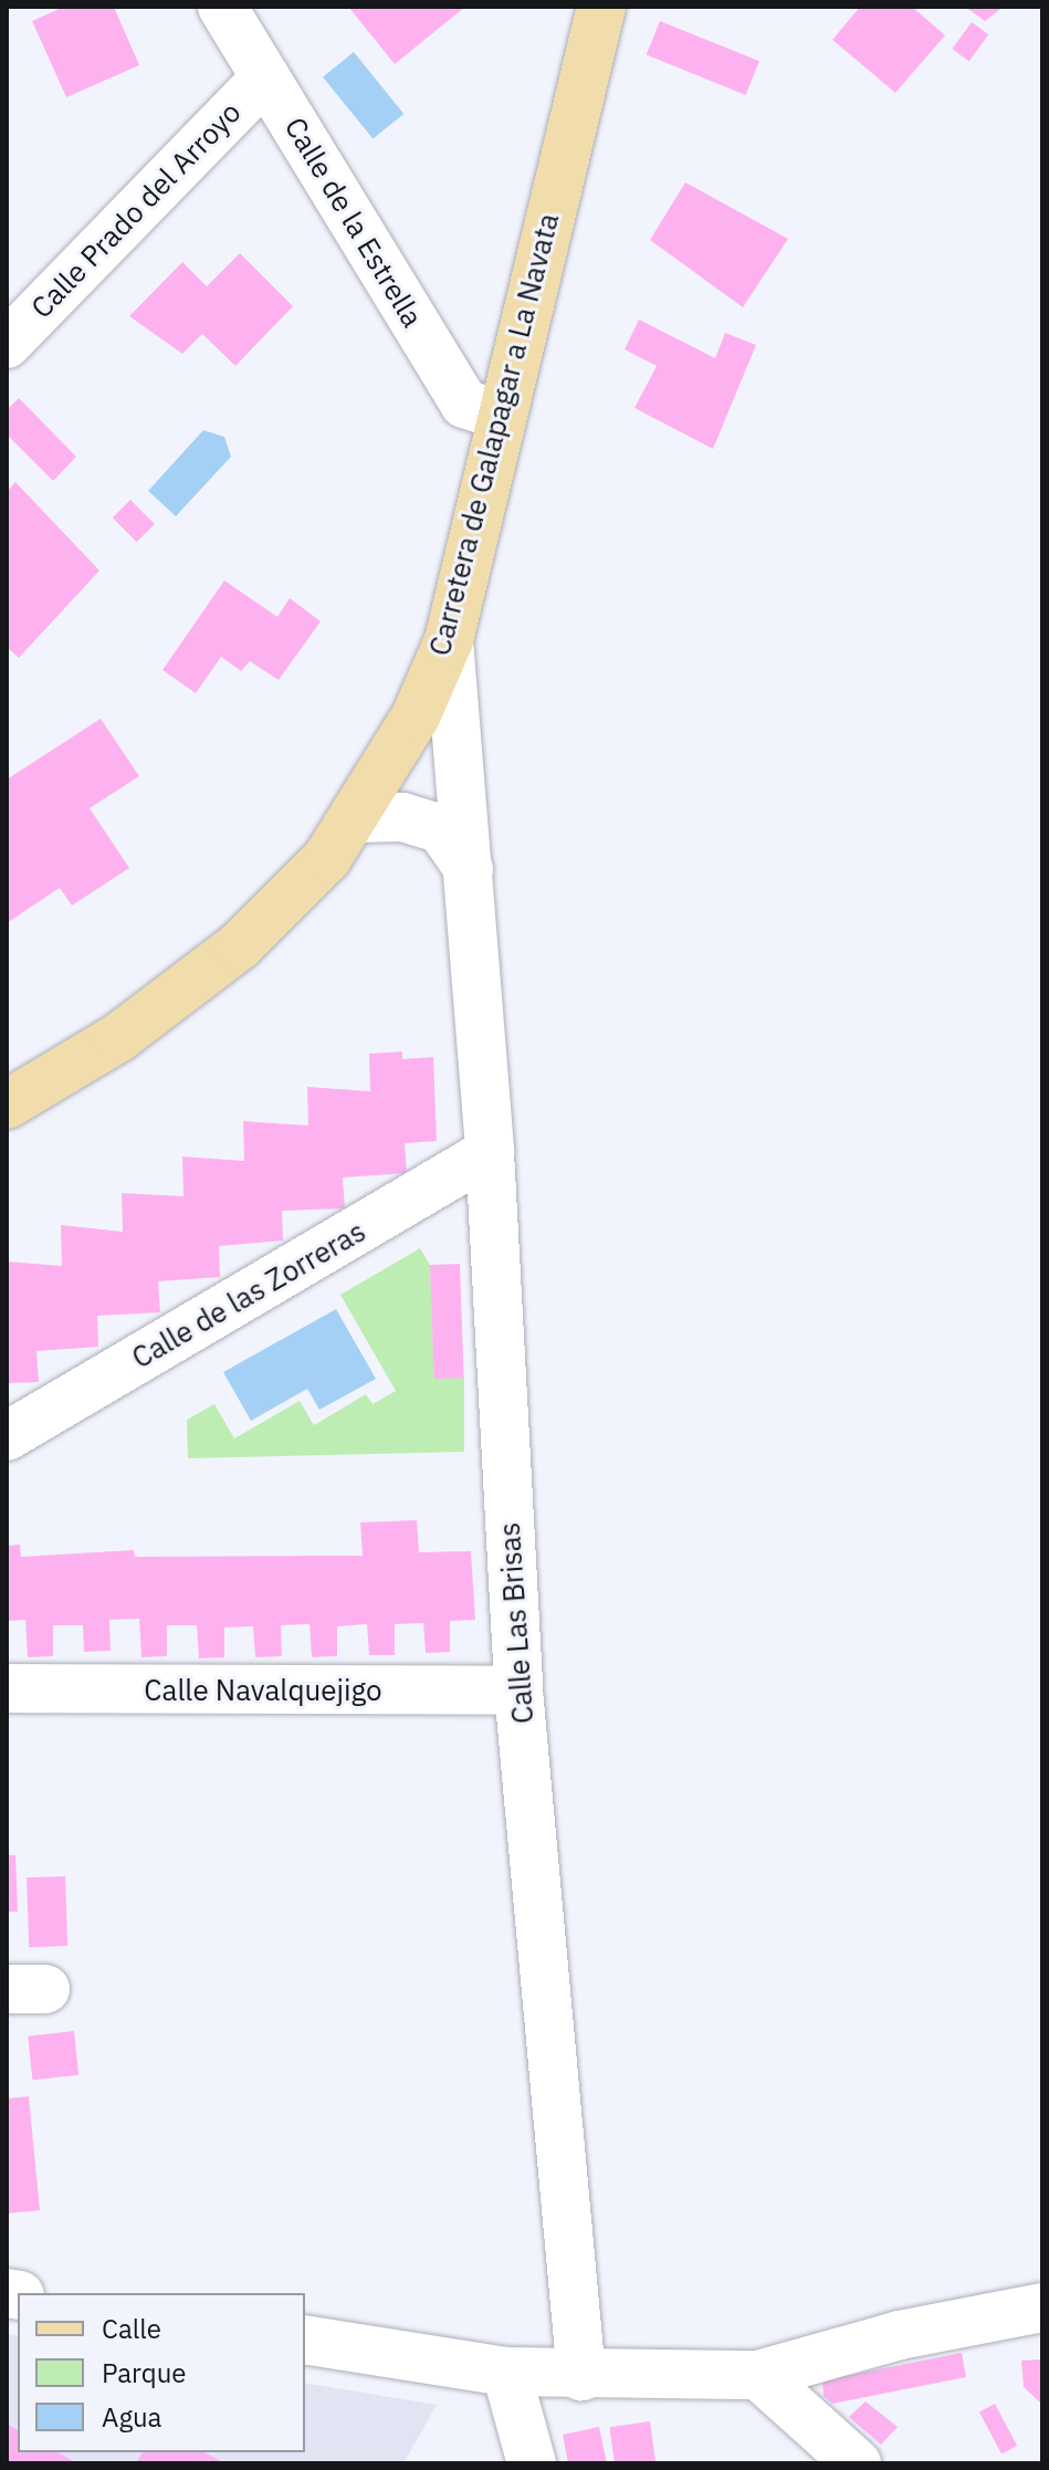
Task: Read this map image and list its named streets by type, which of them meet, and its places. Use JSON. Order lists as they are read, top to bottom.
{
  "streets": {
    "main road": ["Carretera de Galapagar a La Navata"],
    "street": [
      "Calle Prado del Arroyo",
      "Calle de la Estrella",
      "Calle de las Zorreras",
      "Calle Las Brisas",
      "Calle Navalquejigo"
    ]
  },
  "crossings": [
    ["Calle Prado del Arroyo", "Calle de la Estrella"],
    ["Calle de la Estrella", "Carretera de Galapagar a La Navata"],
    ["Carretera de Galapagar a La Navata", "Calle Las Brisas"],
    ["Calle de las Zorreras", "Calle Las Brisas"],
    ["Calle Las Brisas", "Calle Navalquejigo"]
  ],
  "legend": ["Calle", "Parque", "Agua"]
}
